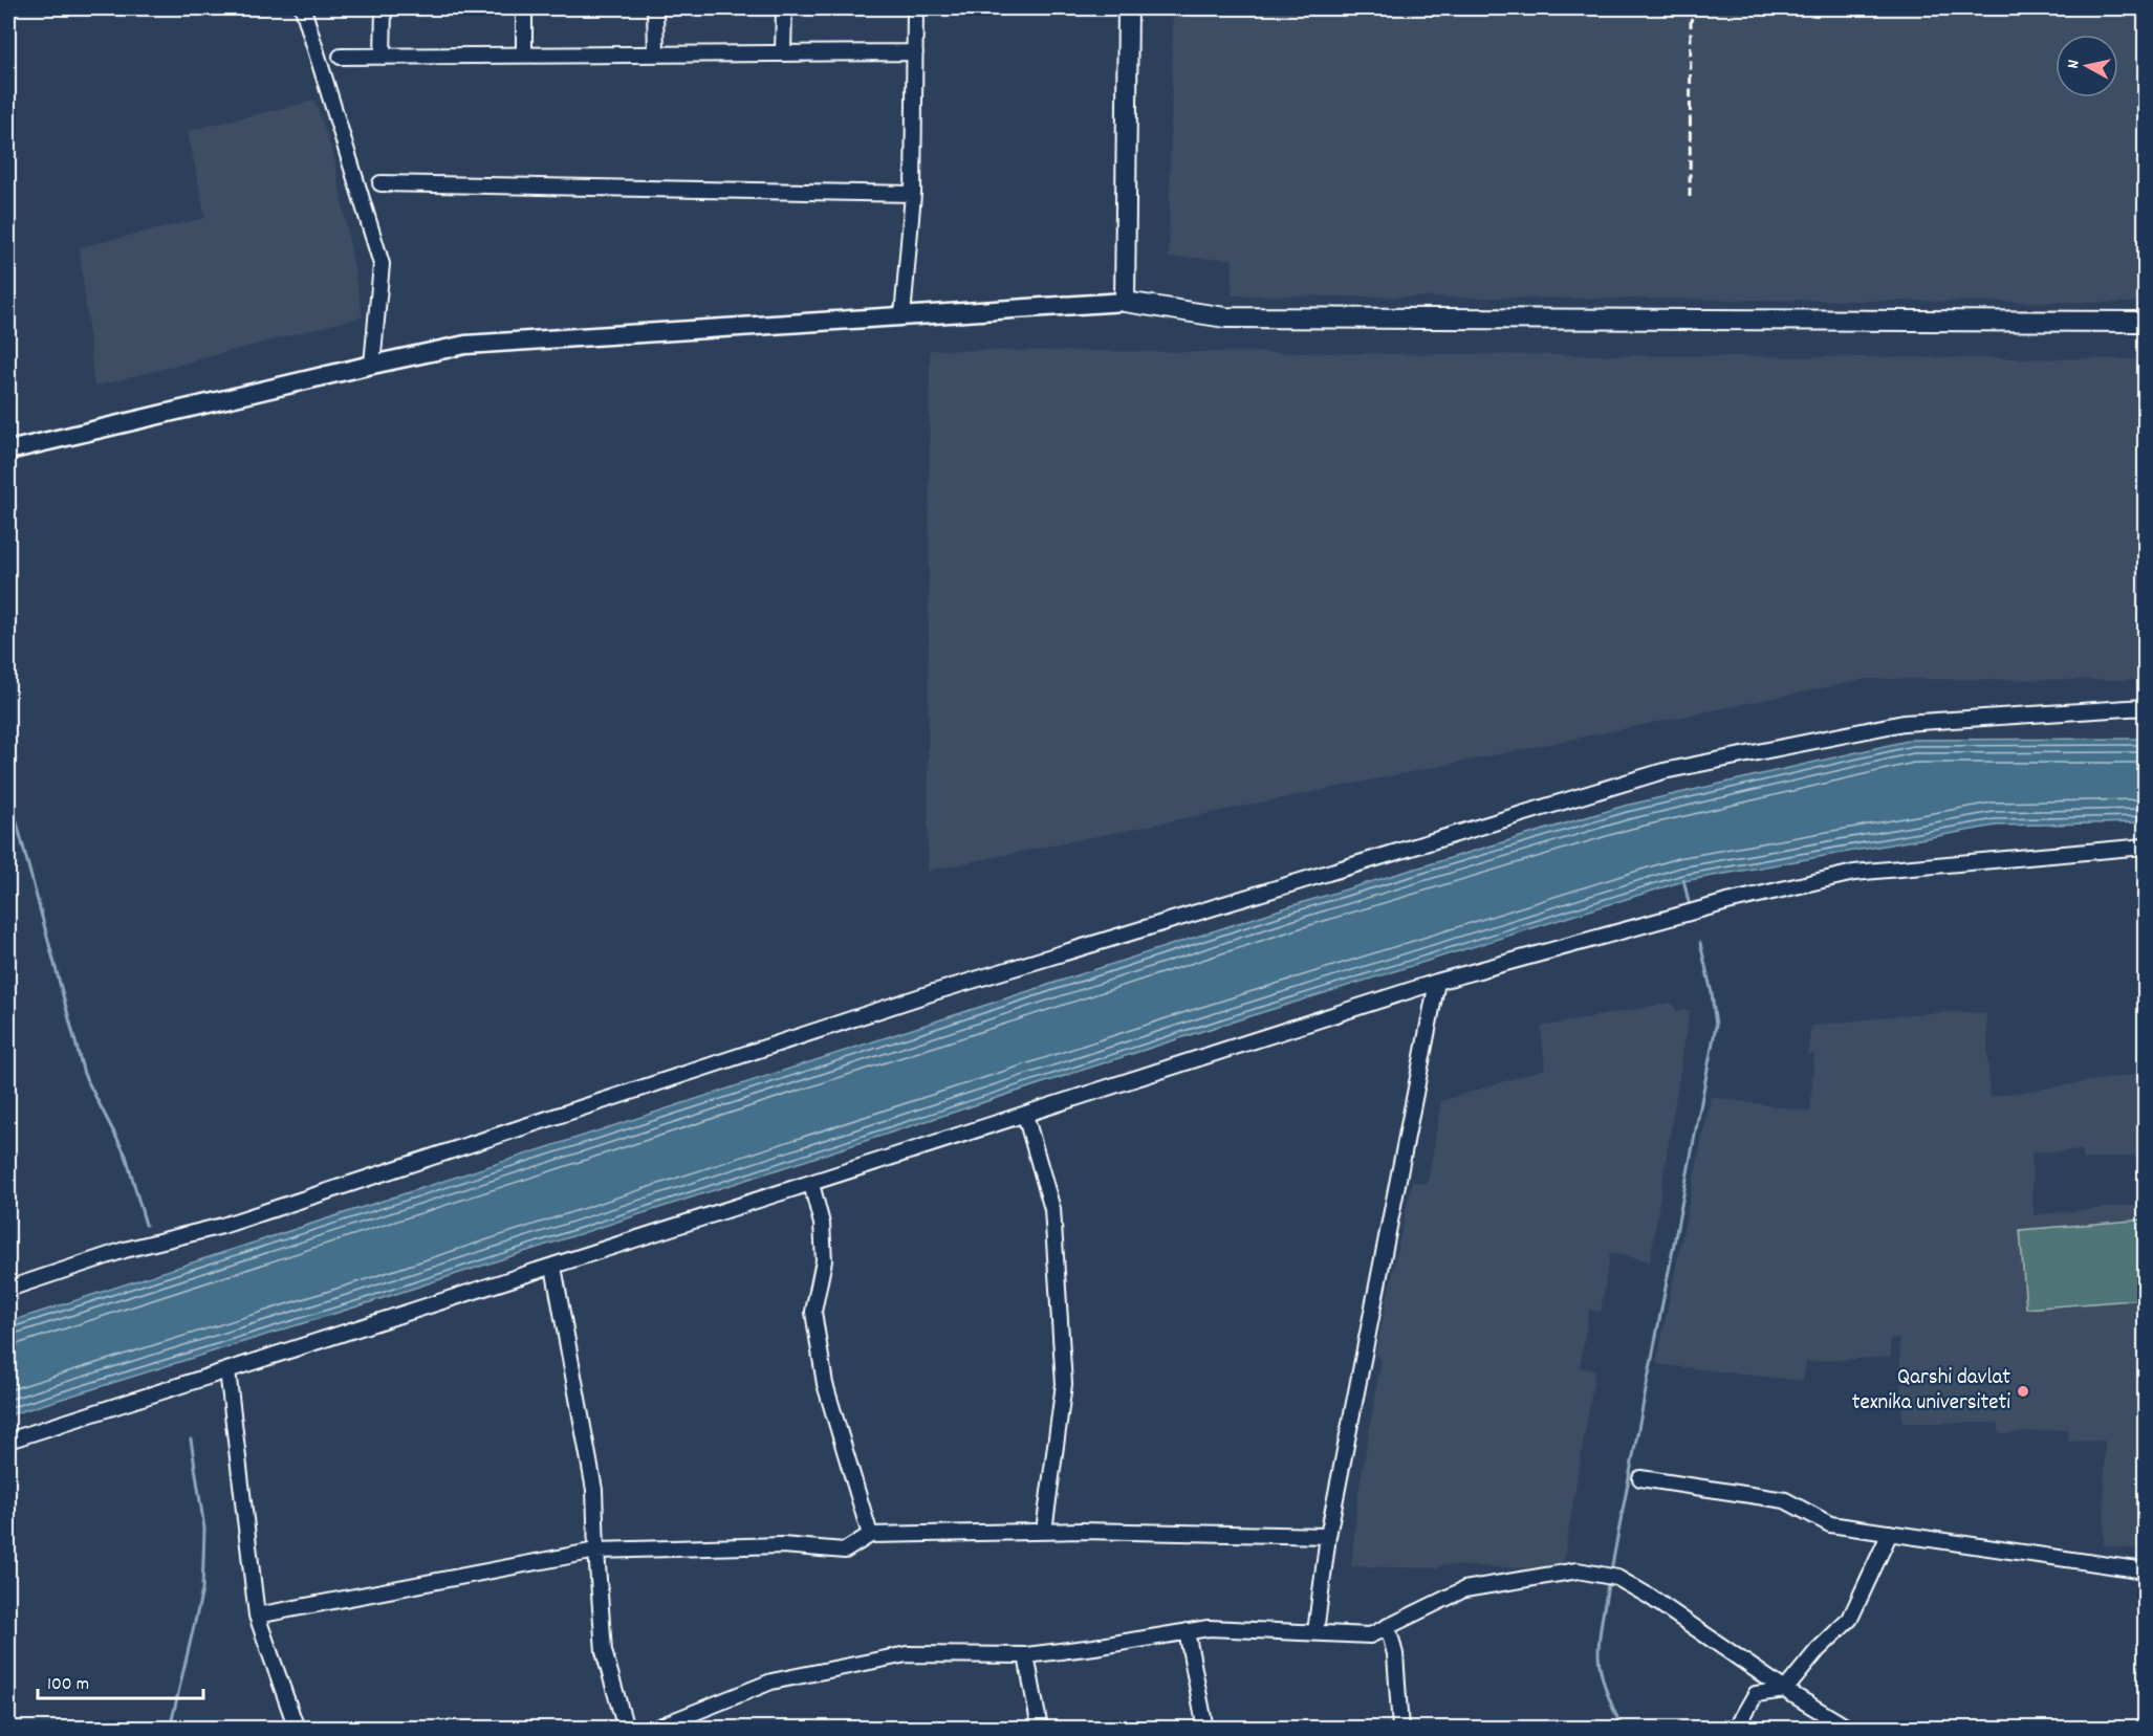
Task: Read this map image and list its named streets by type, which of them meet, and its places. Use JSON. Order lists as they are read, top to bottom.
{
  "places": ["Qarshi davlat texnika universiteti"],
  "scale_bar": "100 m",
  "north": "left"
}
